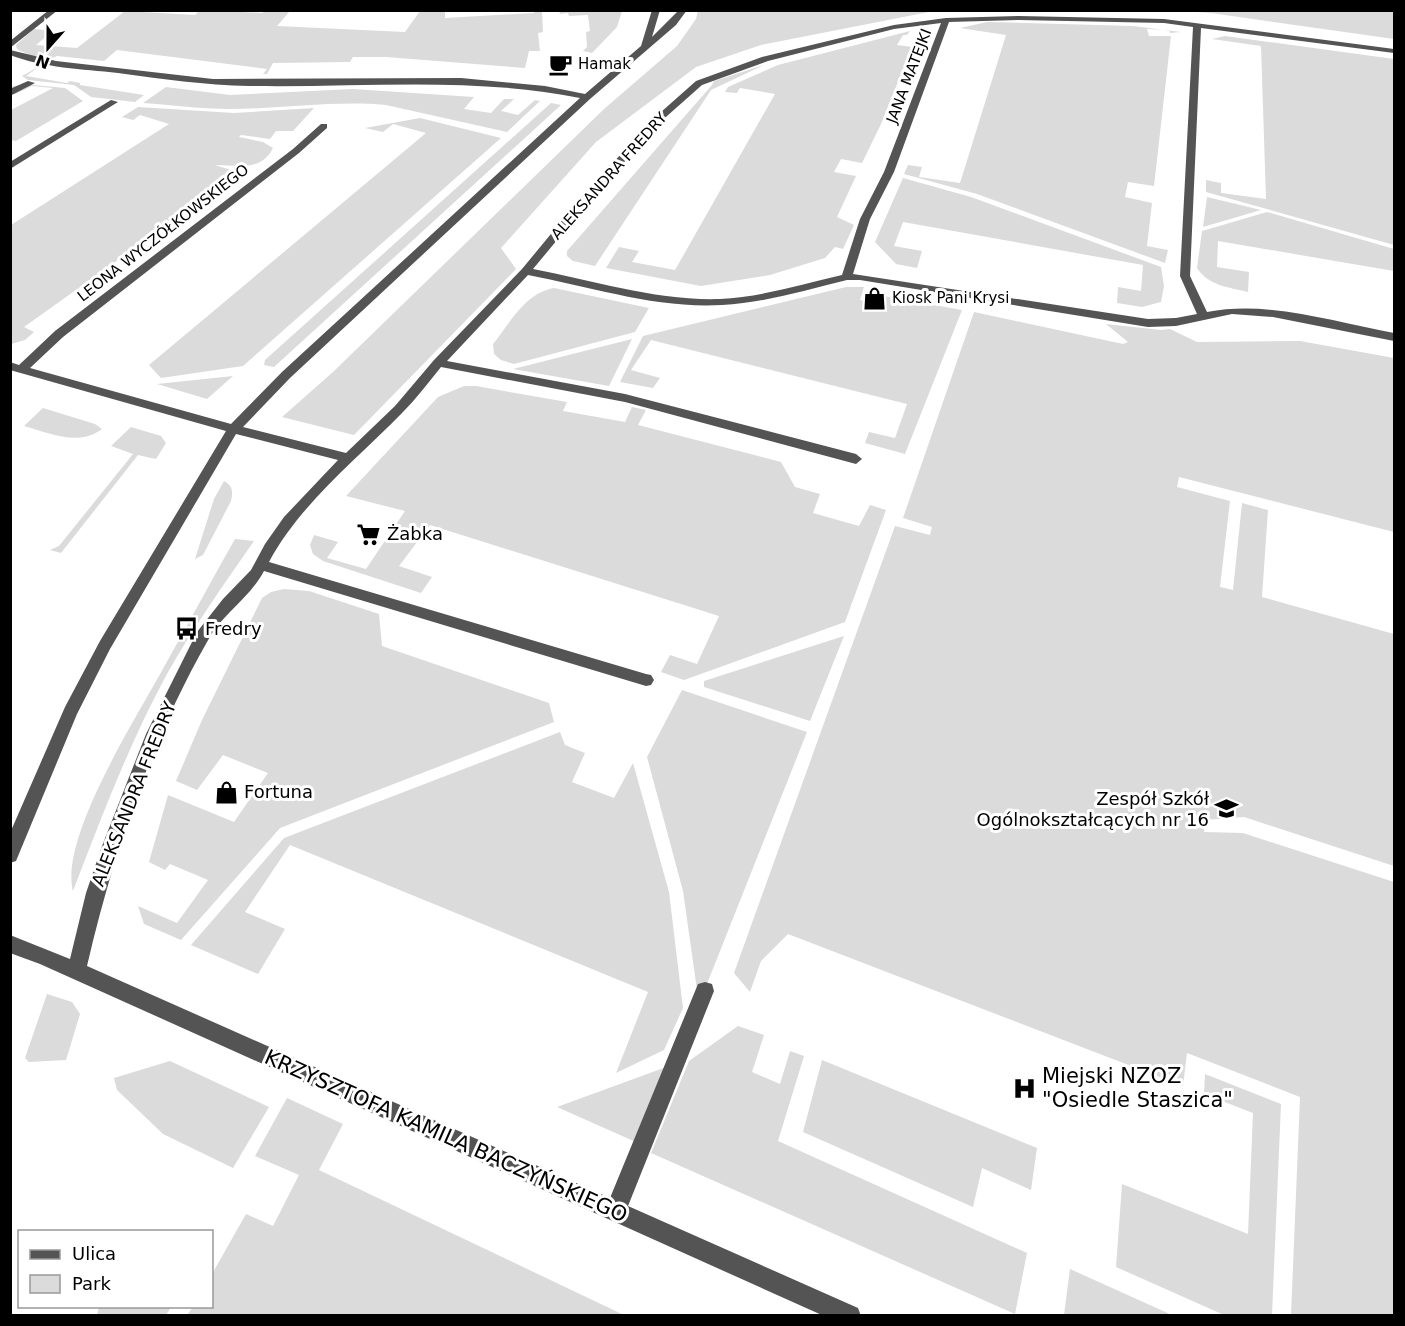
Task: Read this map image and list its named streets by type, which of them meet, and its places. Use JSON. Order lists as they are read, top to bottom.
{
  "streets": {
    "street": [
      "JANA MATEJKI",
      "ALEKSANDRA FREDRY",
      "LEONA WYCZÓŁKOWSKIEGO",
      "KRZYSZTOFA KAMILA BACZYŃSKIEGO"
    ]
  },
  "crossings": [
    ["JANA MATEJKI", "ALEKSANDRA FREDRY"],
    ["ALEKSANDRA FREDRY", "KRZYSZTOFA KAMILA BACZYŃSKIEGO"]
  ],
  "places": {
    "cafe": ["Hamak"],
    "shop": ["Kiosk Pani Krysi", "Fortuna"],
    "supermarket": ["Żabka"],
    "bus stop": ["Fredry"],
    "school or university": ["Zespół Szkół Ogólnokształcących nr 16"],
    "hospital": ["Miejski NZOZ \"Osiedle Staszica\""]
  },
  "legend": ["Ulica", "Park"],
  "north": "bottom"
}
